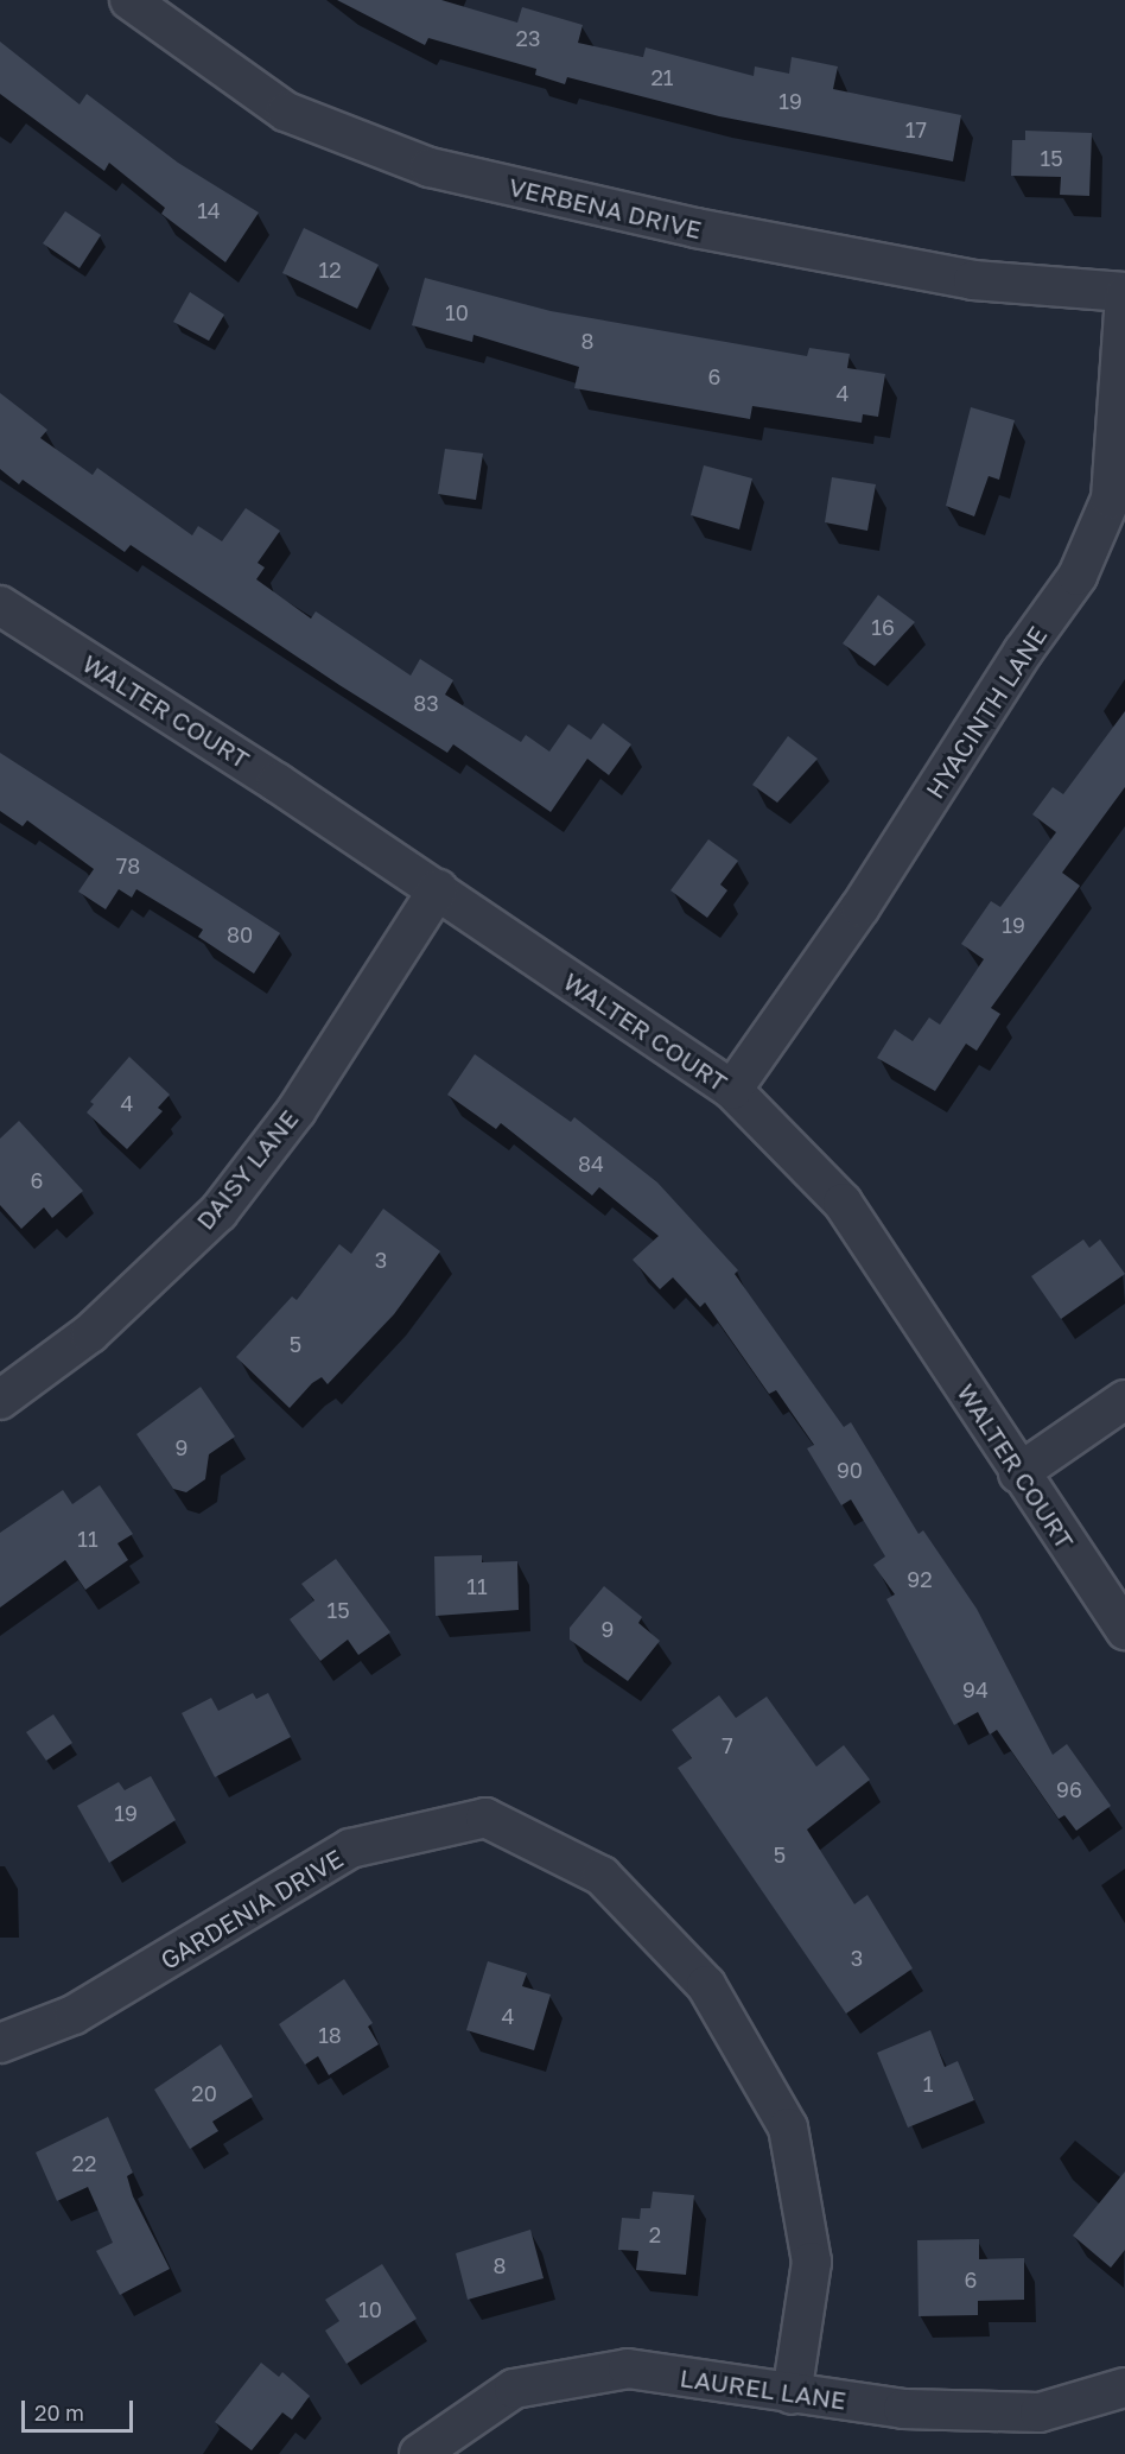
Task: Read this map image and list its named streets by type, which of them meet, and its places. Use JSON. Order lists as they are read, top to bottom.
{
  "streets": {
    "street": [
      "VERBENA DRIVE",
      "WALTER COURT",
      "HYACINTH LANE",
      "DAISY LANE",
      "GARDENIA DRIVE",
      "LAUREL LANE"
    ]
  },
  "crossings": [
    ["VERBENA DRIVE", "HYACINTH LANE"],
    ["WALTER COURT", "HYACINTH LANE"],
    ["WALTER COURT", "DAISY LANE"],
    ["GARDENIA DRIVE", "LAUREL LANE"]
  ],
  "house_numbers": [
    "23",
    "21",
    "19",
    "17",
    "15",
    "14",
    "12",
    "10",
    "8",
    "6",
    "4",
    "16",
    "83",
    "78",
    "19",
    "80",
    "4",
    "84",
    "6",
    "3",
    "5",
    "9",
    "90",
    "11",
    "92",
    "11",
    "15",
    "9",
    "94",
    "7",
    "96",
    "19",
    "5",
    "3",
    "4",
    "18",
    "1",
    "20",
    "22",
    "2",
    "8",
    "6",
    "10"
  ],
  "scale_bar": "20 m"
}
